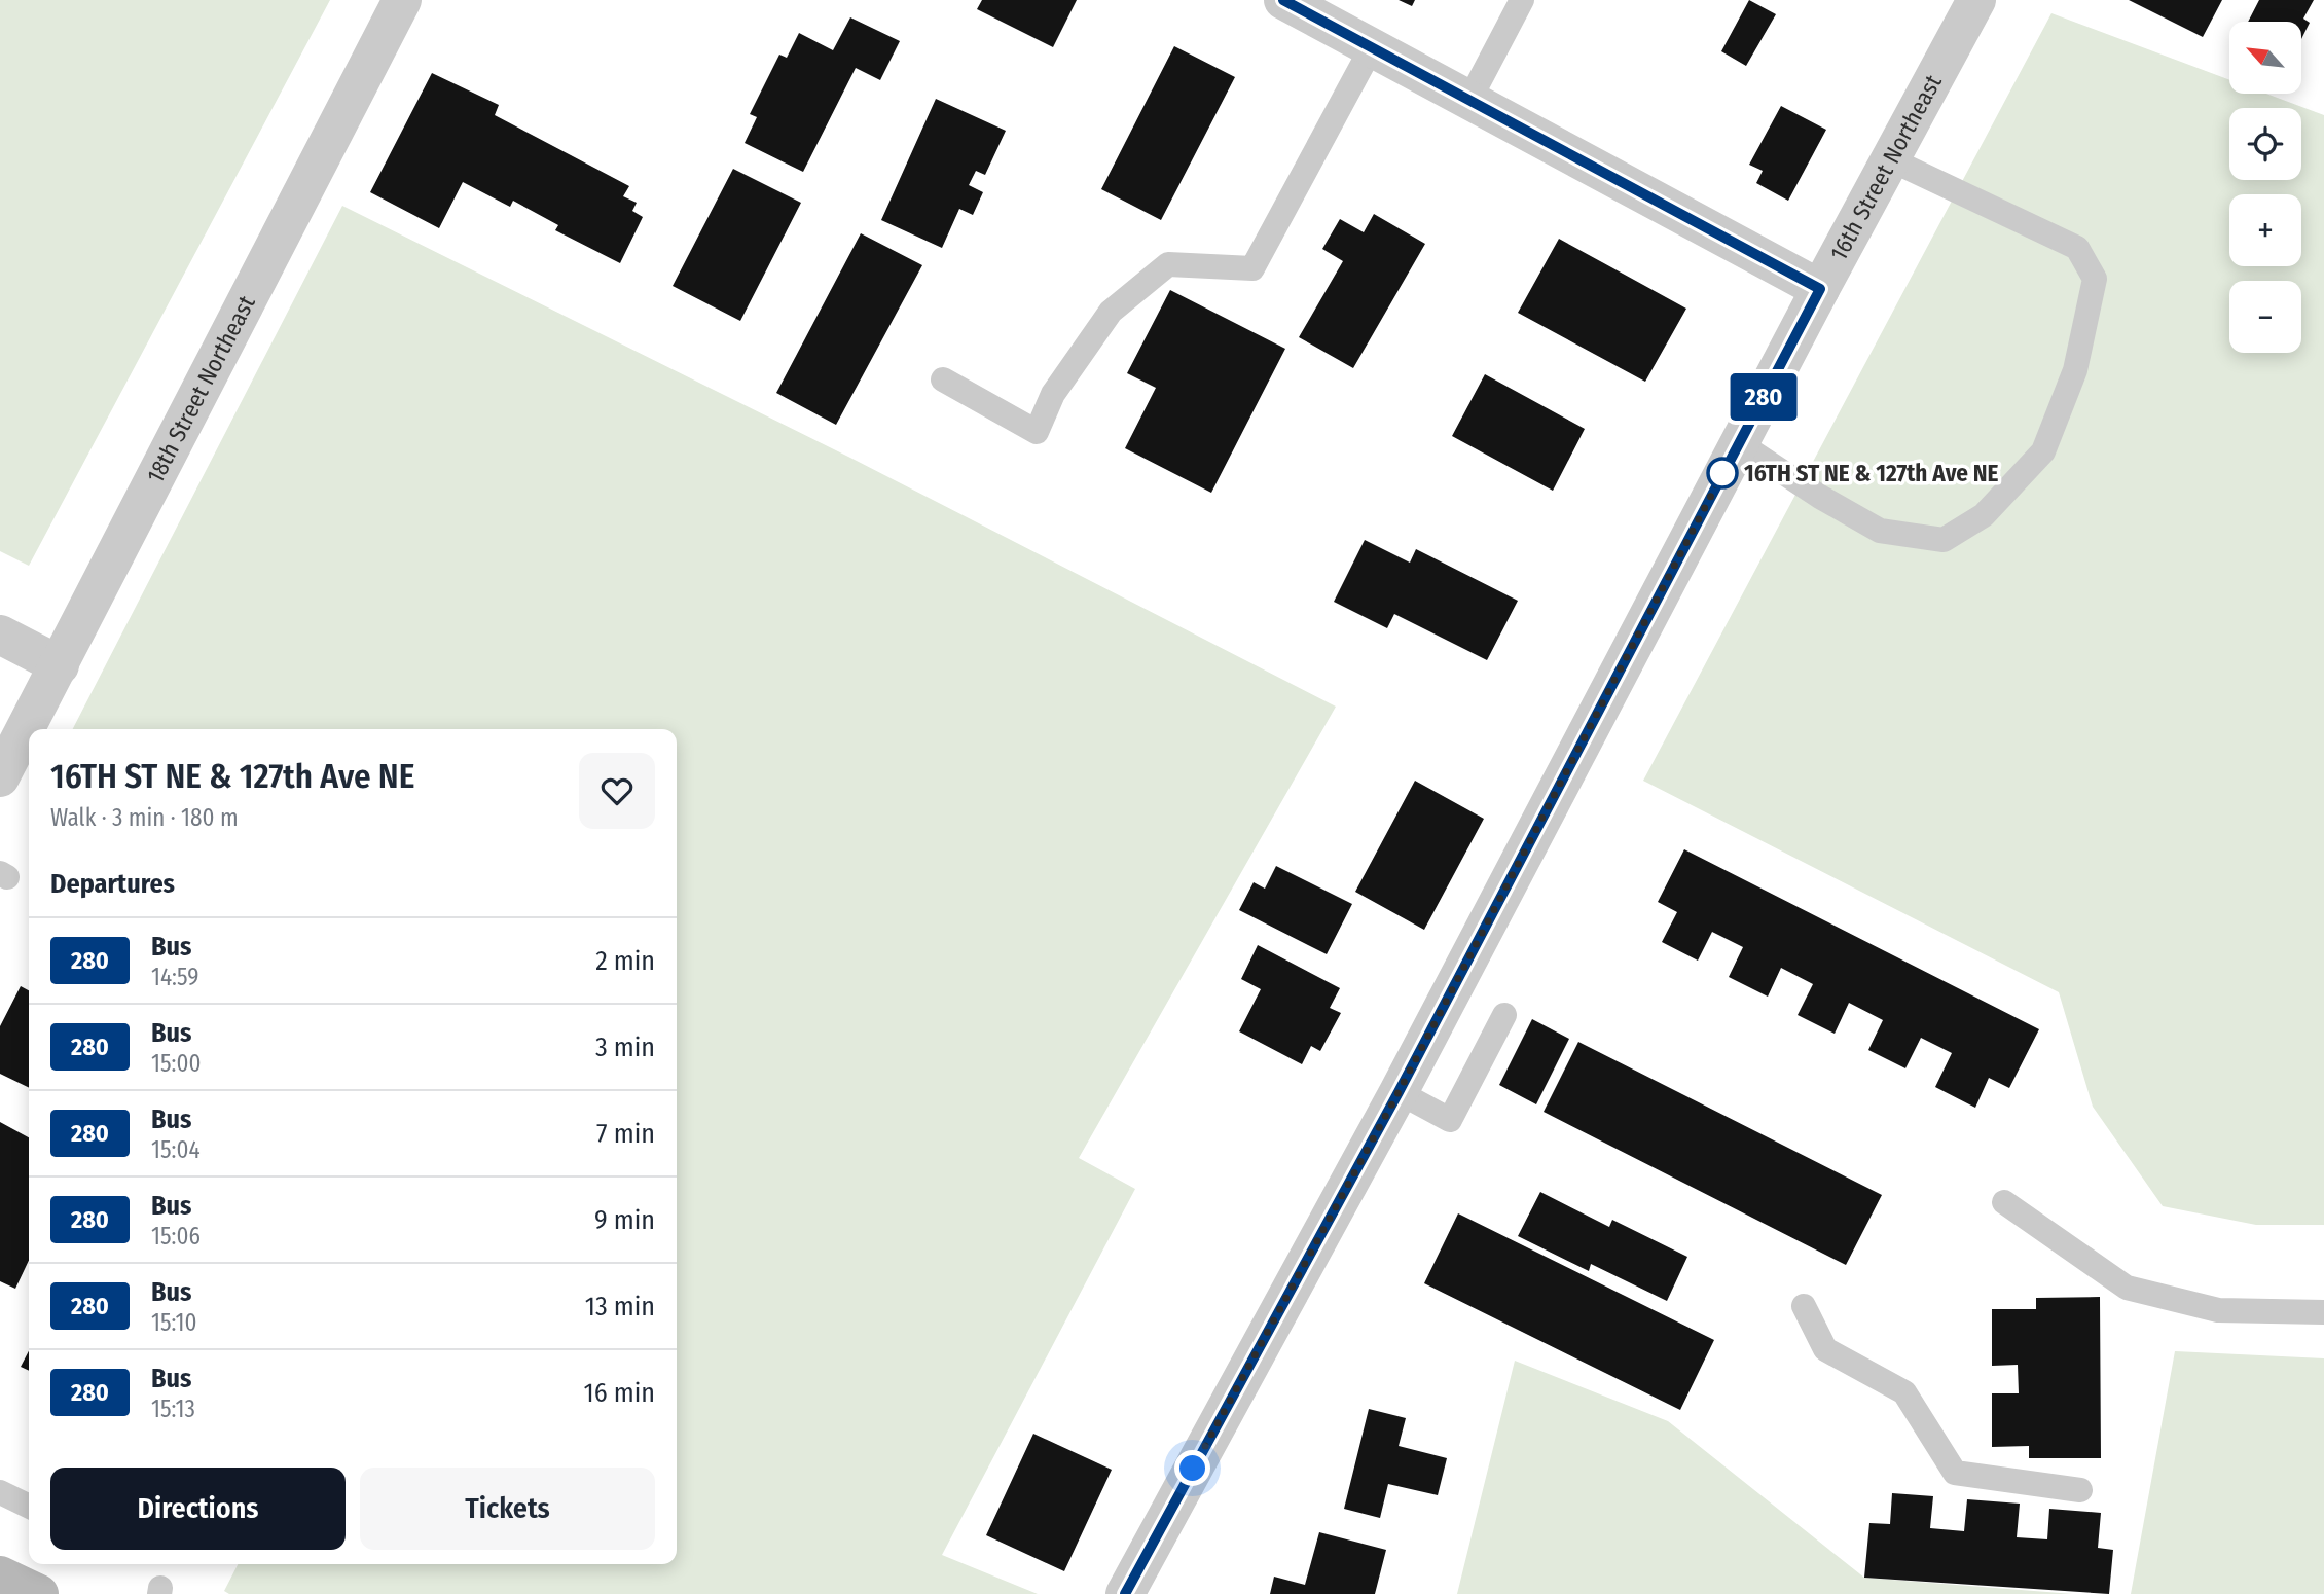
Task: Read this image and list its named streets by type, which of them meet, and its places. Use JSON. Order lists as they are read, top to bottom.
{
  "streets": {
    "street": ["16th Street Northeast", "18th Street Northeast"]
  },
  "places": ["16TH ST NE & 127th Ave NE"],
  "lines": ["bus line 280"],
  "north": "top left",
  "page": {
    "on_map": "280",
    "map_buttons": ["+", "−"],
    "heading": [
      ["16TH ST NE & 127th Ave NE", "Walk · 3 min · 180 m"],
      "Departures"
    ],
    "list": [
      {
        "mark": "280",
        "name": "Bus",
        "note": "14:59",
        "value": "2 min"
      },
      {
        "mark": "280",
        "name": "Bus",
        "note": "15:00",
        "value": "3 min"
      },
      {
        "mark": "280",
        "name": "Bus",
        "note": "15:04",
        "value": "7 min"
      },
      {
        "mark": "280",
        "name": "Bus",
        "note": "15:06",
        "value": "9 min"
      },
      {
        "mark": "280",
        "name": "Bus",
        "note": "15:10",
        "value": "13 min"
      },
      {
        "mark": "280",
        "name": "Bus",
        "note": "15:13",
        "value": "16 min"
      }
    ],
    "buttons": ["Directions", "Tickets"]
  }
}
